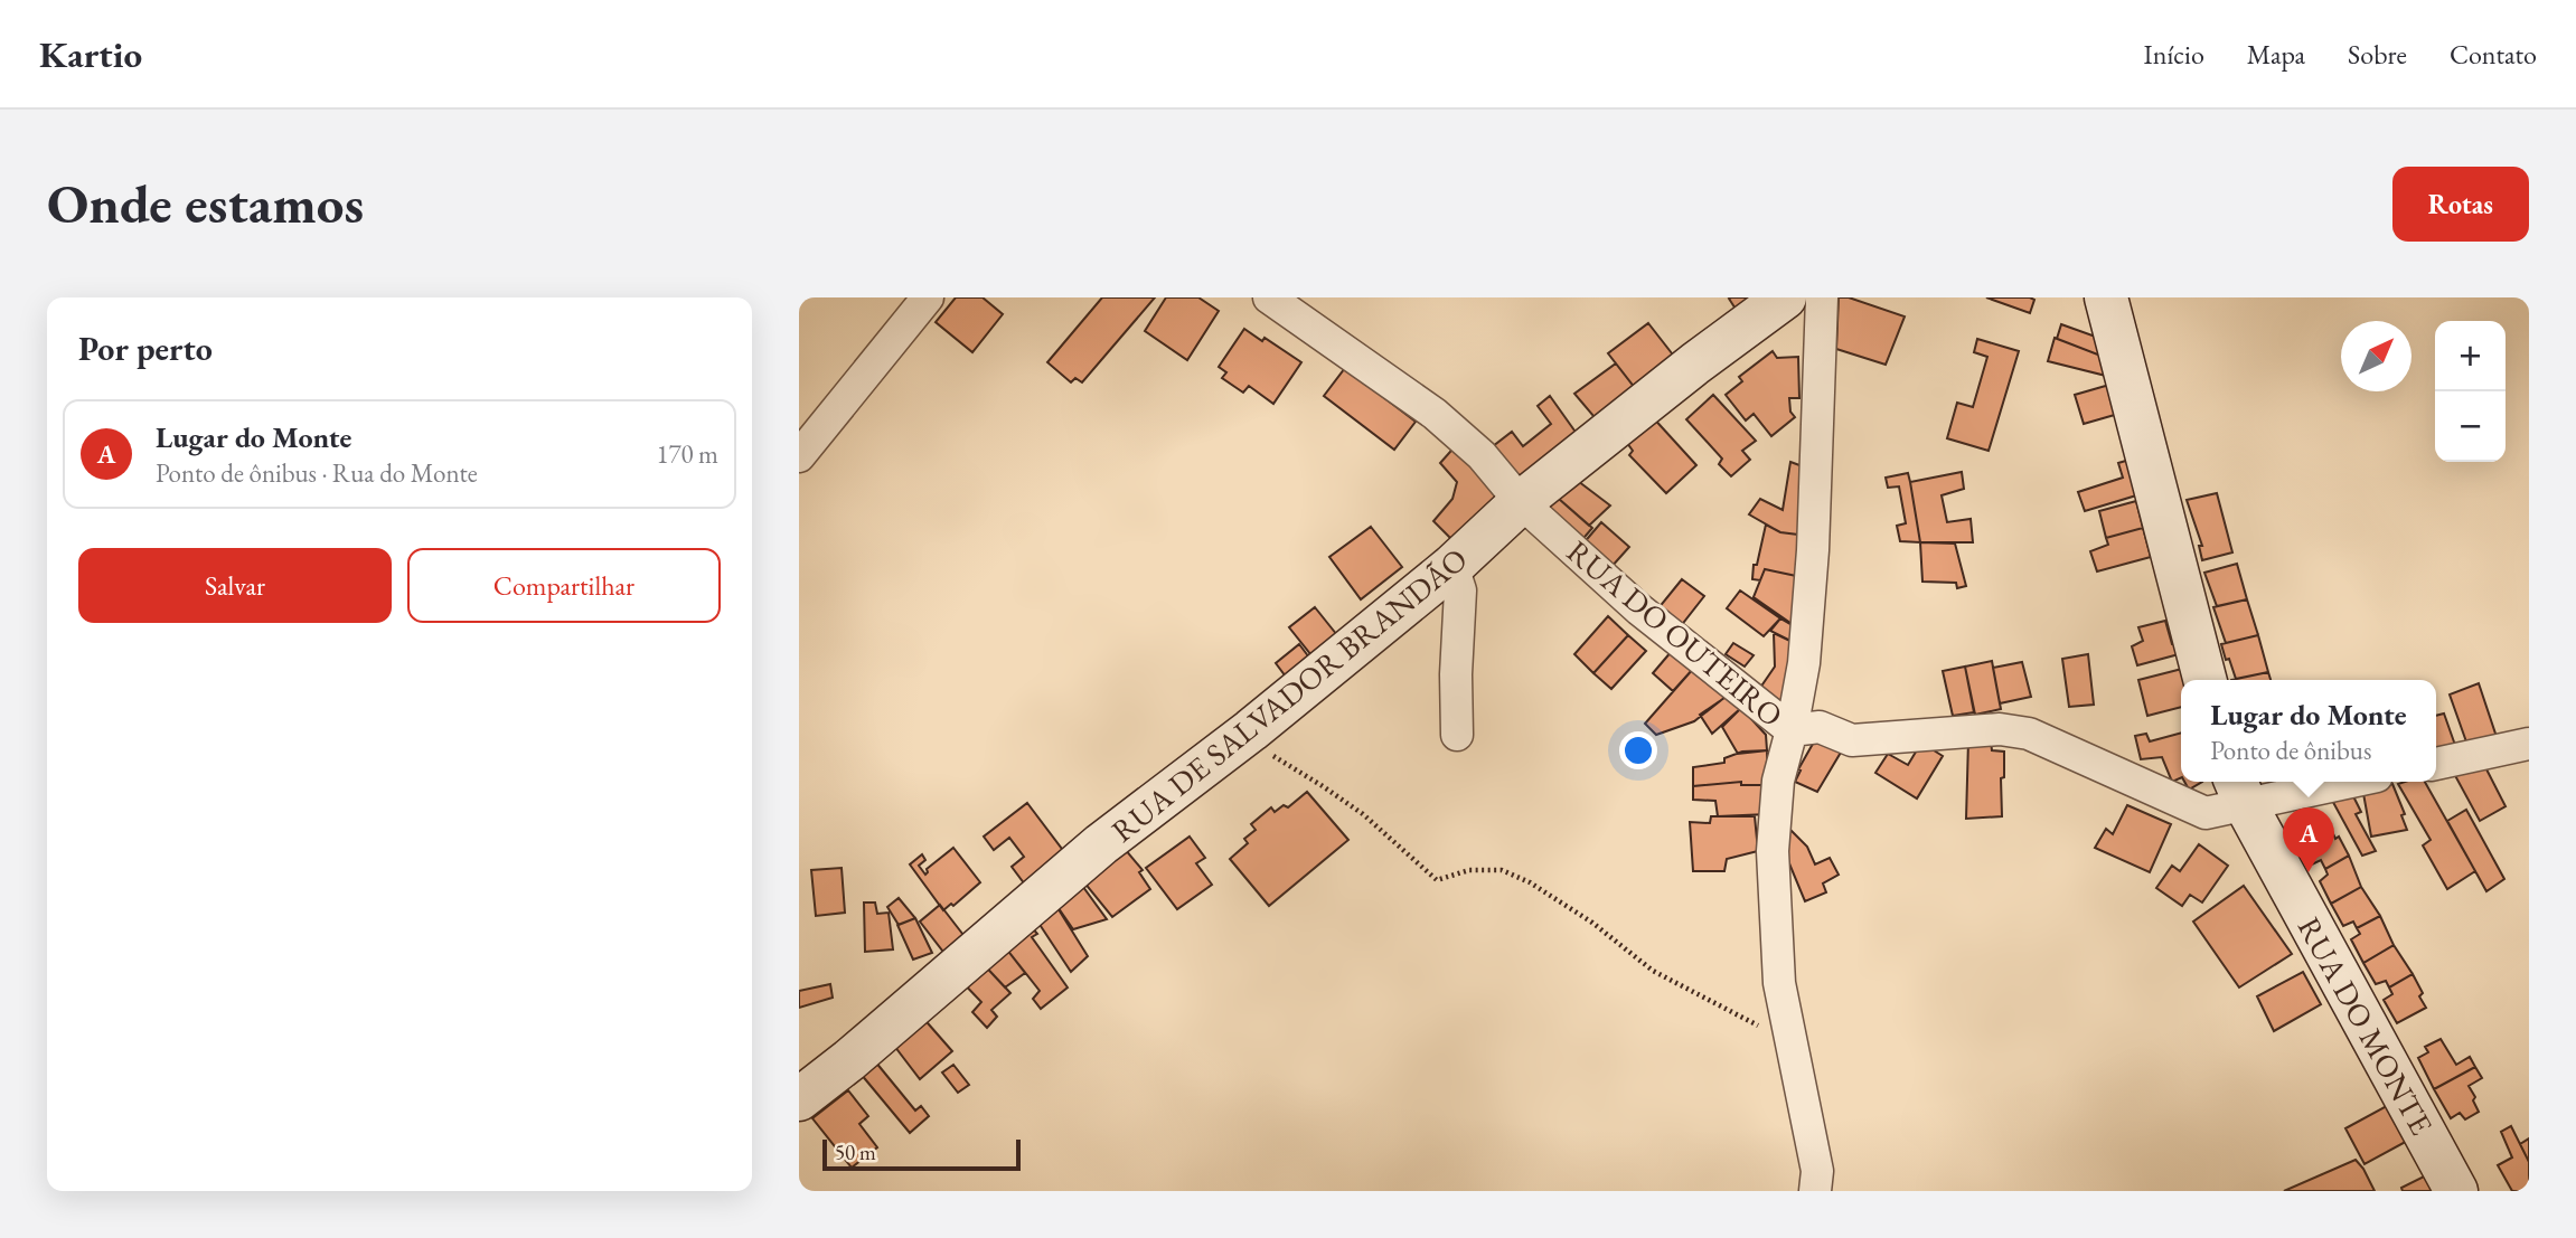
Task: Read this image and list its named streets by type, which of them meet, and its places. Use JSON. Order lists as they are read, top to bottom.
{
  "streets": {
    "main road": ["RUA DE SALVADOR BRANDÃO", "RUA DO MONTE"],
    "street": ["RUA DO OUTEIRO"]
  },
  "crossings": [
    ["RUA DO OUTEIRO", "RUA DE SALVADOR BRANDÃO"],
    ["RUA DO OUTEIRO", "RUA DO MONTE"]
  ],
  "scale_bar": "50 m",
  "north": "top right",
  "page": {
    "header": "Kartio",
    "nav": [
      "Início",
      "Mapa",
      "Sobre",
      "Contato"
    ],
    "buttons": [
      "Rotas",
      ["Salvar", "Compartilhar"]
    ],
    "title": "Onde estamos",
    "heading": "Por perto",
    "map_buttons": ["+", "−"],
    "list": [
      {
        "mark": "A",
        "name": "Lugar do Monte",
        "note": "Ponto de ônibus · Rua do Monte",
        "value": "170 m"
      }
    ],
    "popup": ["Lugar do Monte", "Ponto de ônibus"],
    "pins": "A",
    "scale": "50 m"
  }
}
